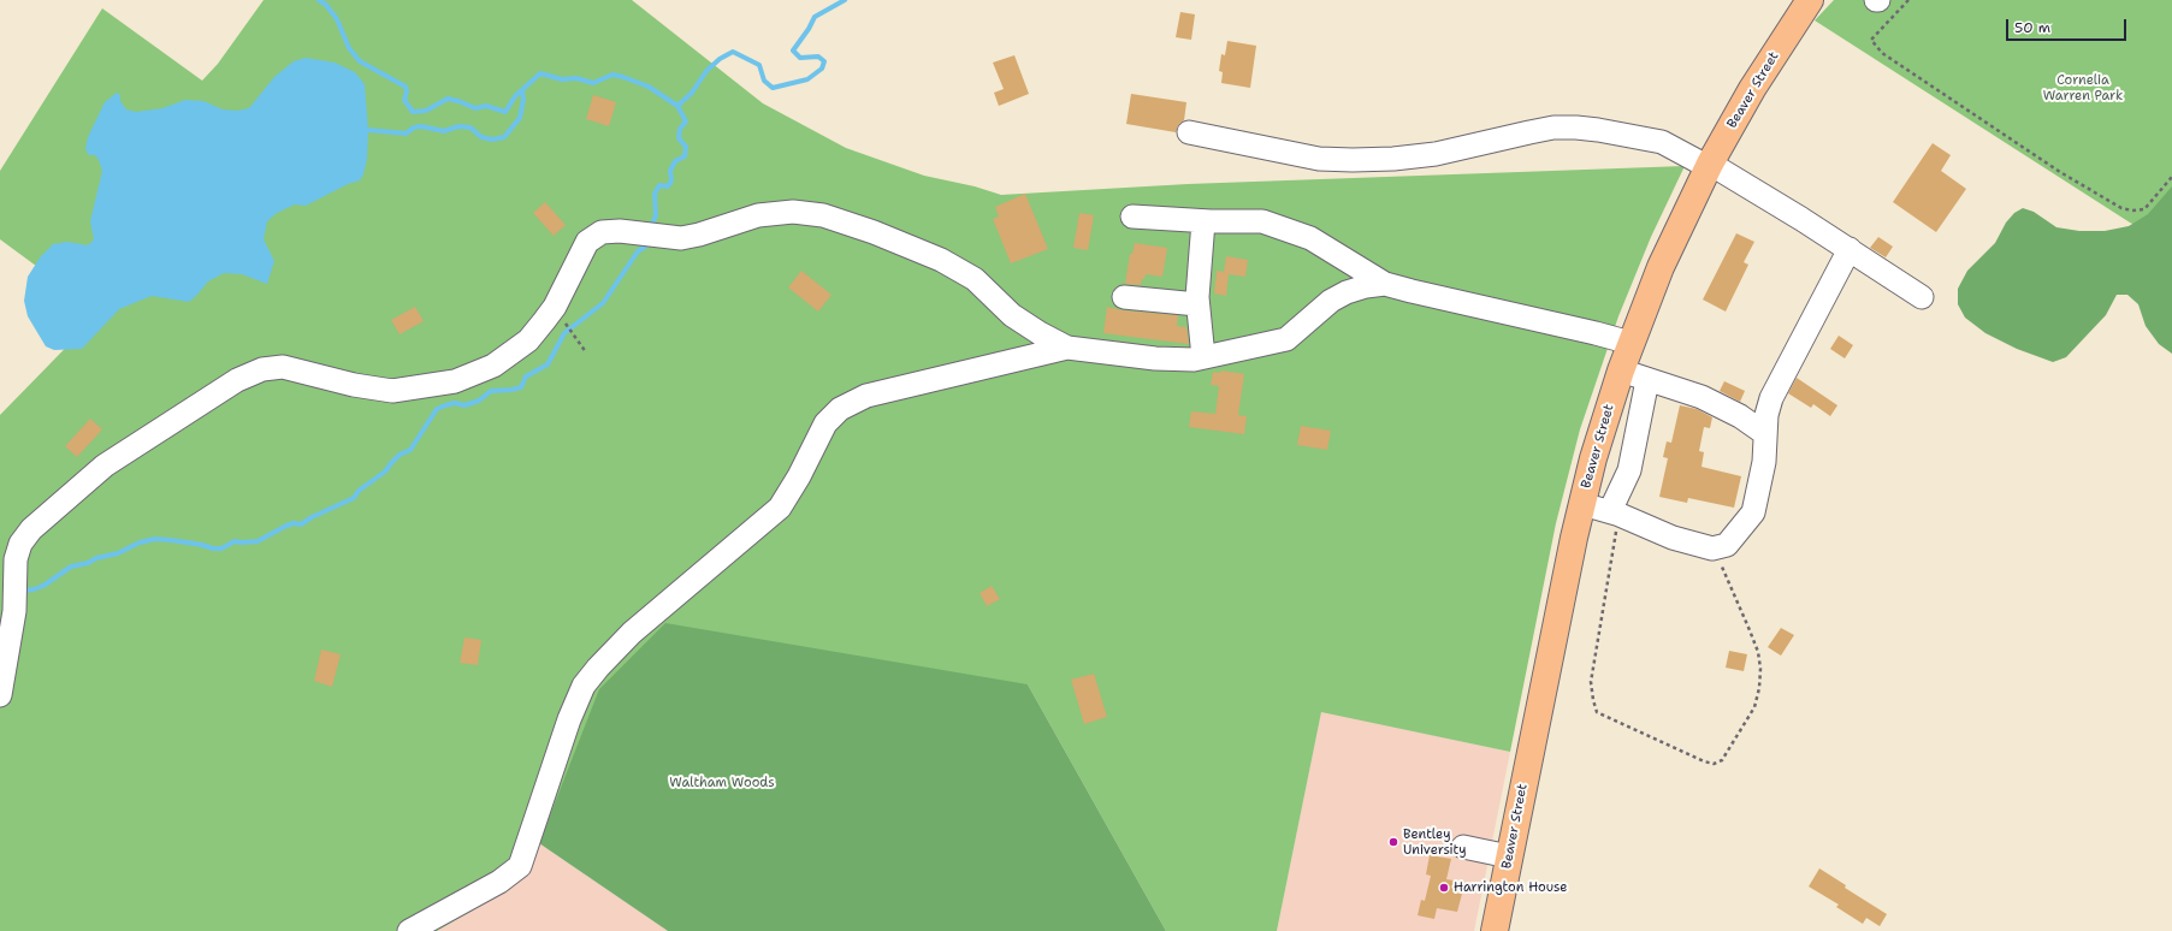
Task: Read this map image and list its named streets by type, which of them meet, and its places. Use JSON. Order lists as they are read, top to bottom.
{
  "streets": {
    "main road": ["Beaver Street"]
  },
  "parks": ["Cornelia Warren Park", "Waltham Woods"],
  "places": ["Bentley University", "Harrington House"],
  "scale_bar": "50 m"
}
